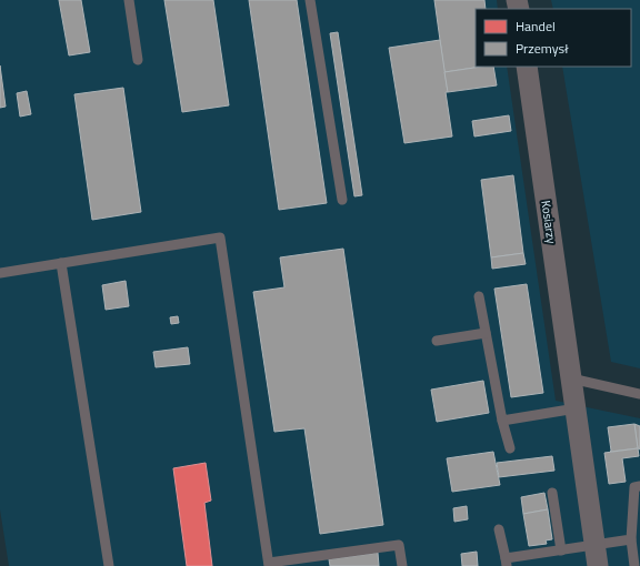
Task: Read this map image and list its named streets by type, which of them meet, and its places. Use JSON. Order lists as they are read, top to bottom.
{
  "streets": {
    "street": ["Kosiarzy"]
  },
  "legend": ["Handel", "Przemysł"]
}
